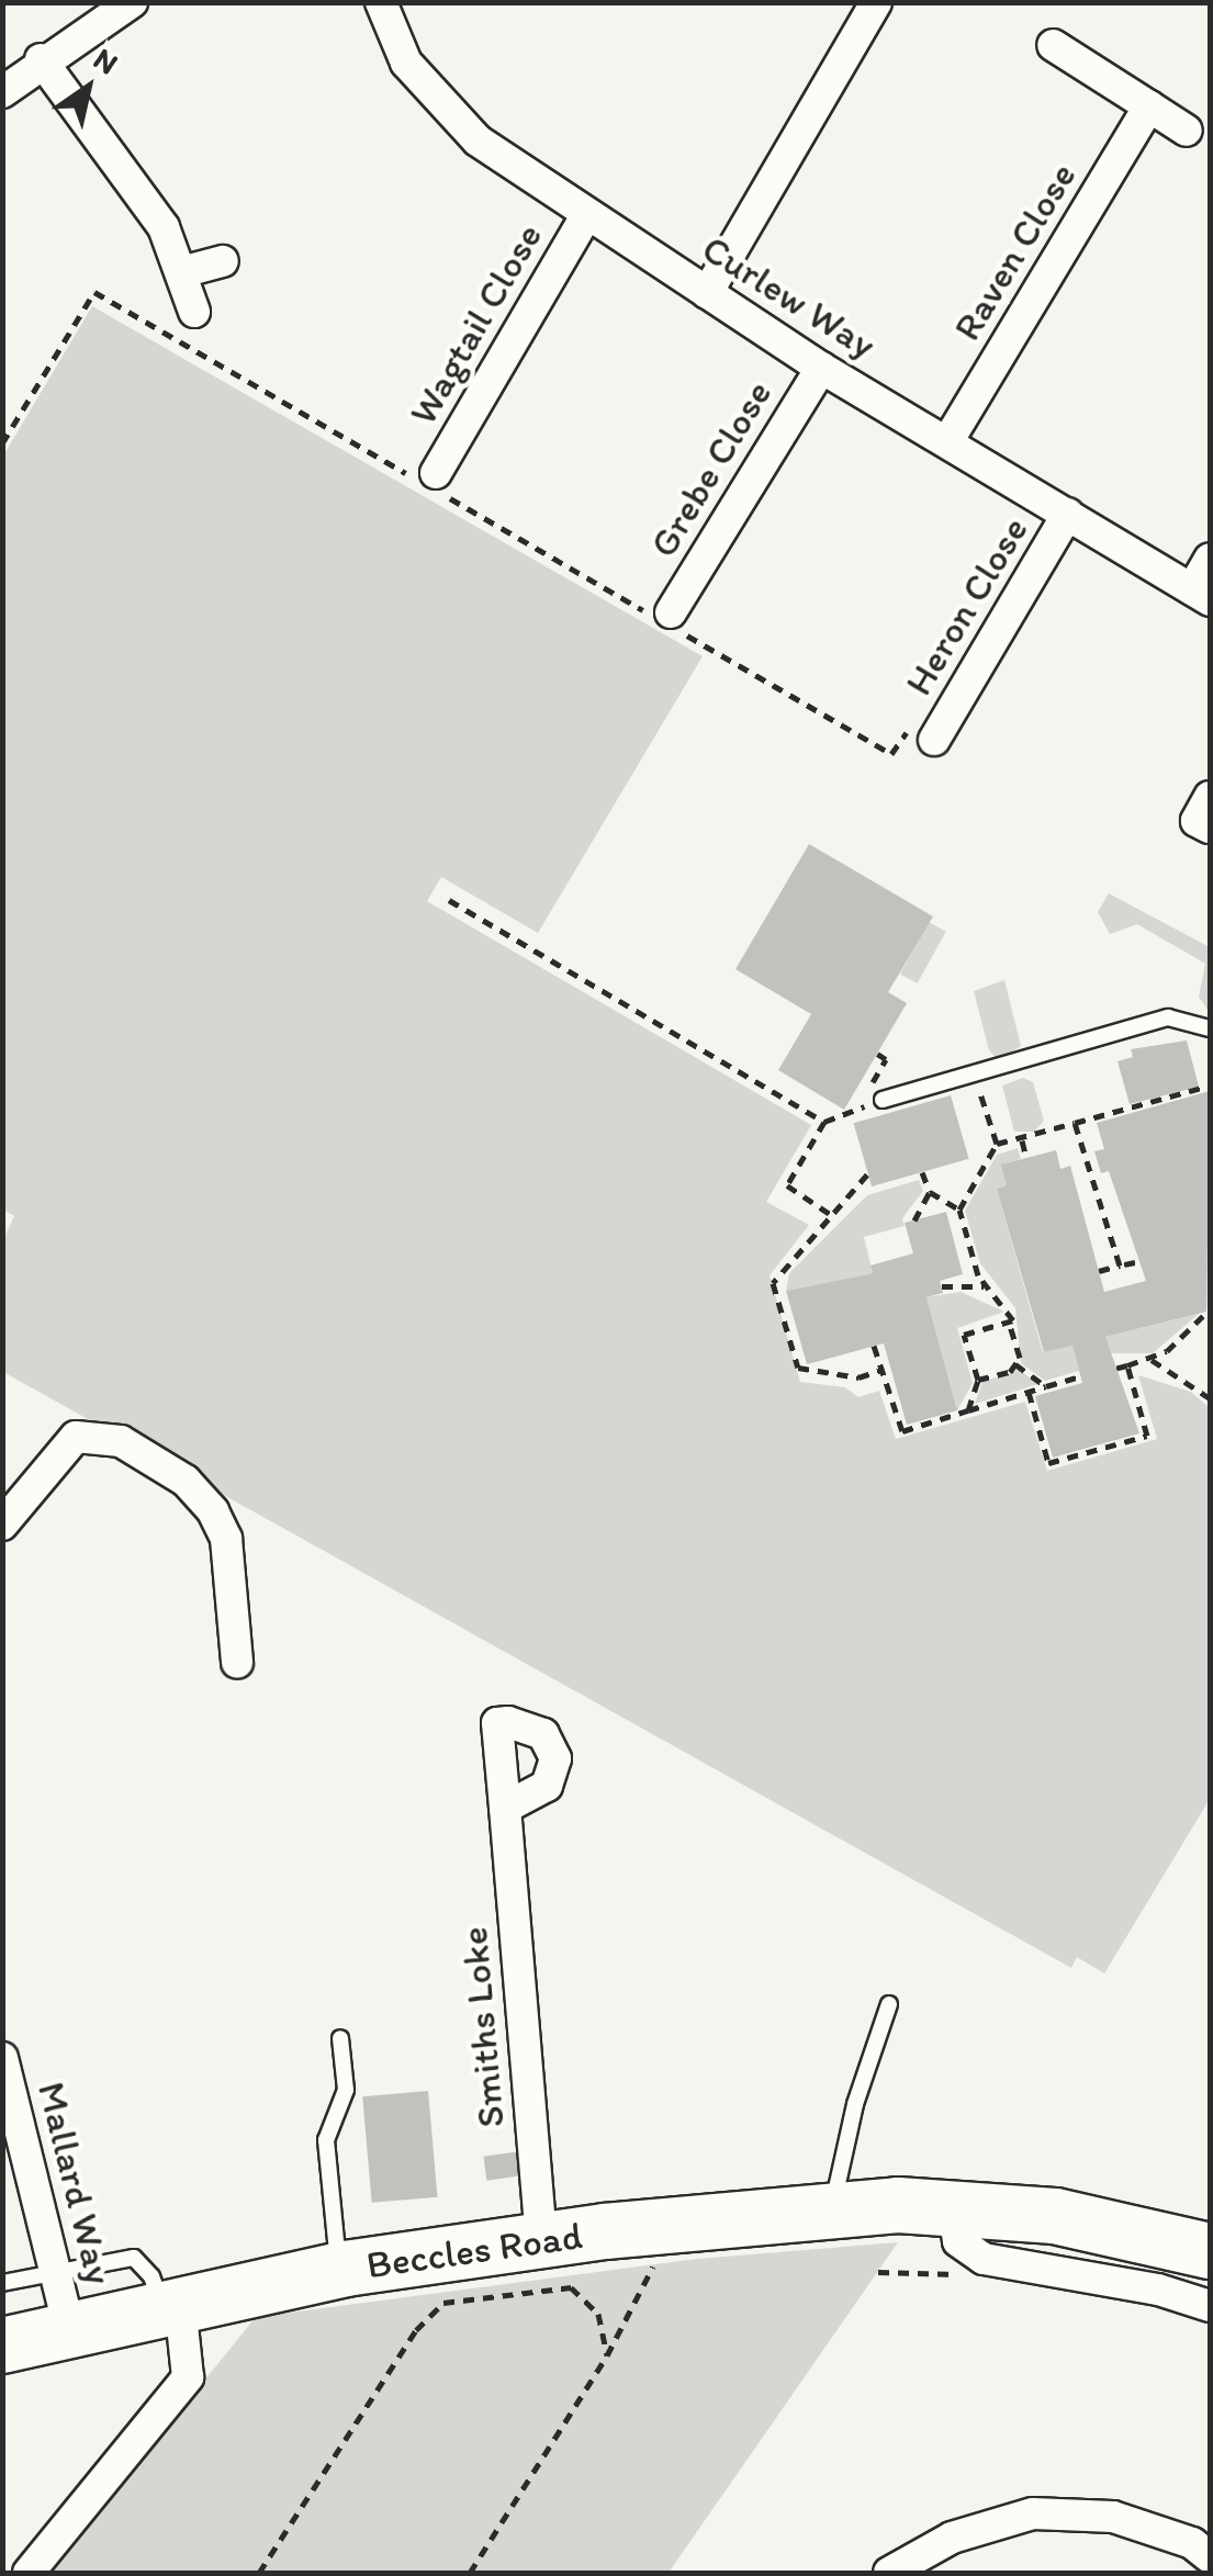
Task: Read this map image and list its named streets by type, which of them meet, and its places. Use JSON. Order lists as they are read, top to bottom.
{
  "streets": {
    "highway": ["Beccles Road"],
    "street": [
      "Raven Close",
      "Curlew Way",
      "Wagtail Close",
      "Grebe Close",
      "Heron Close",
      "Smiths Loke",
      "Mallard Way"
    ]
  },
  "crossings": [
    ["Raven Close", "Curlew Way"],
    ["Curlew Way", "Wagtail Close"],
    ["Curlew Way", "Grebe Close"],
    ["Curlew Way", "Heron Close"],
    ["Smiths Loke", "Beccles Road"],
    ["Mallard Way", "Beccles Road"]
  ],
  "north": "top right"
}
